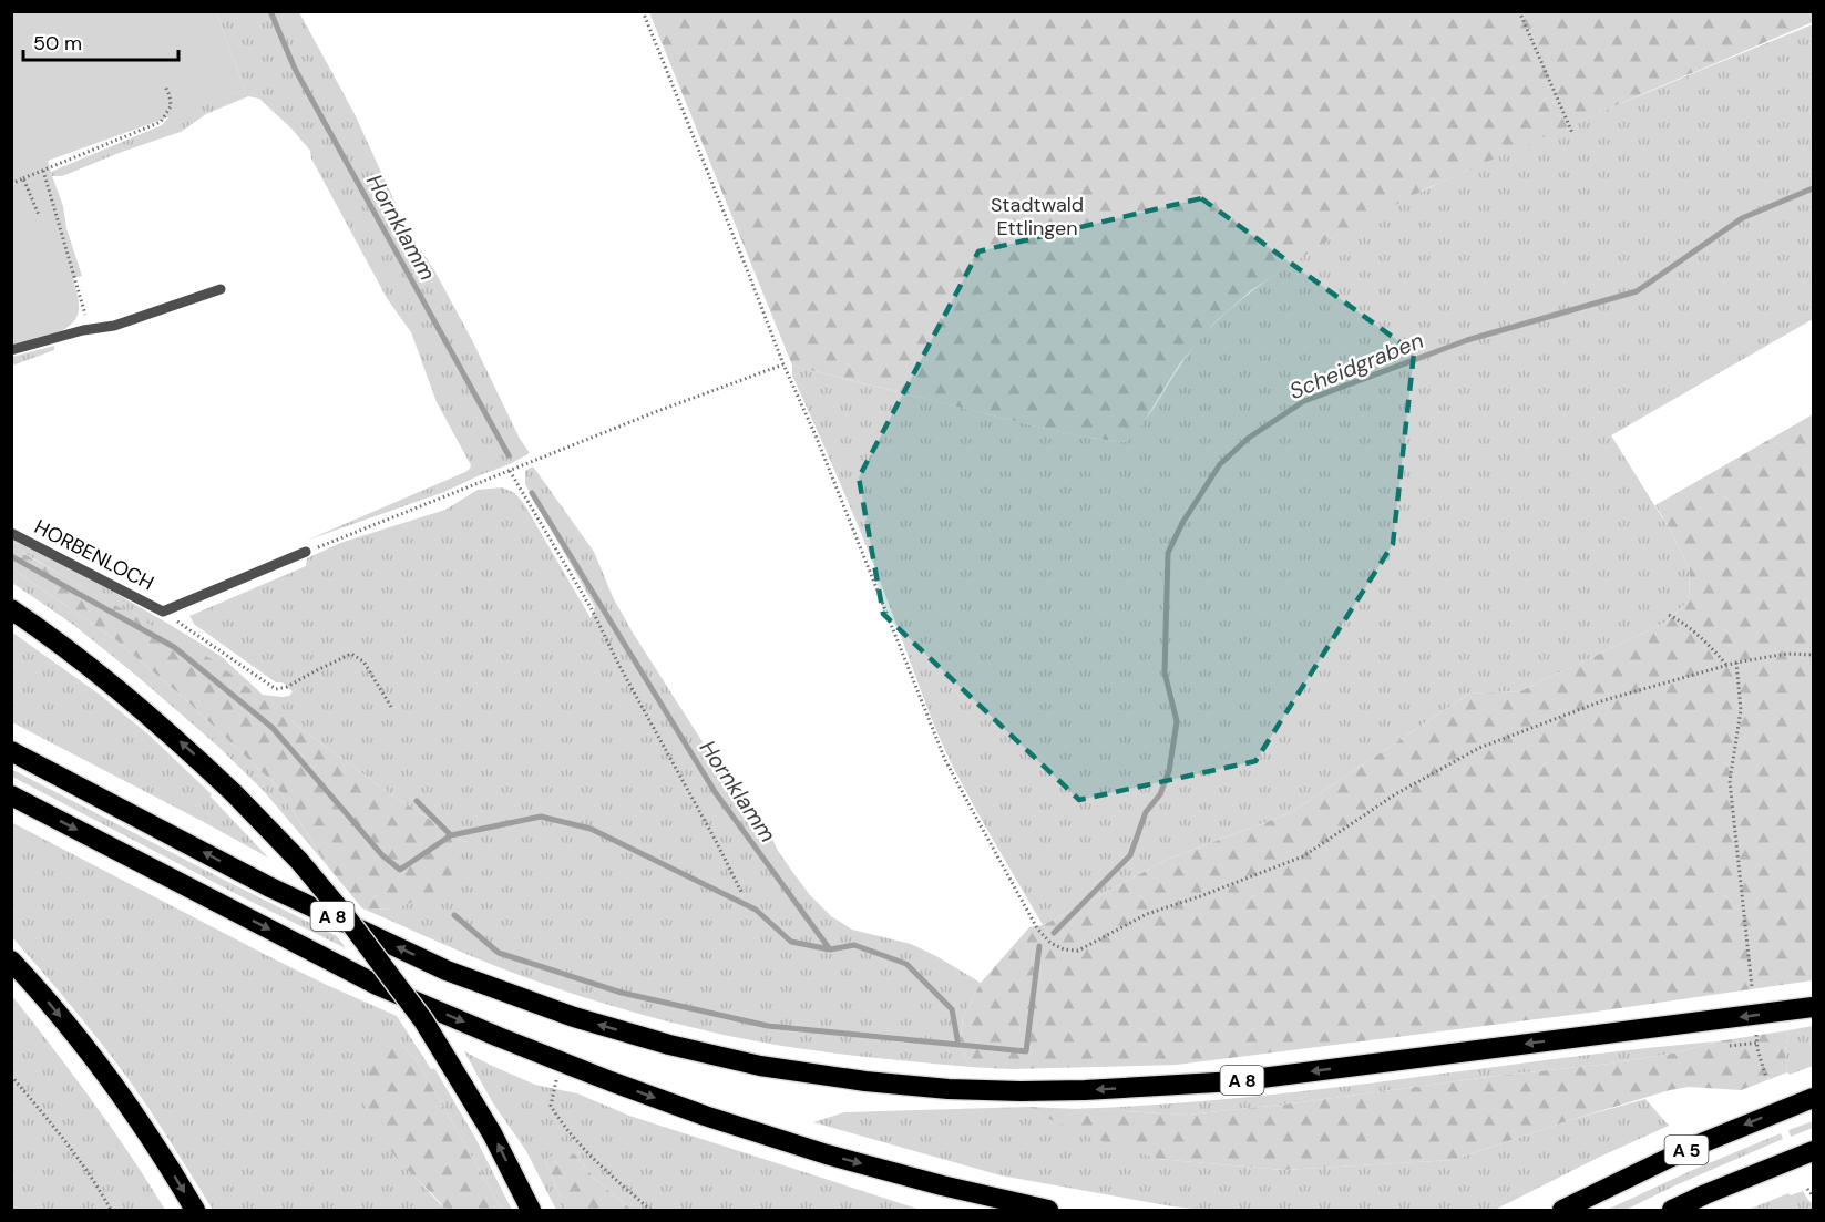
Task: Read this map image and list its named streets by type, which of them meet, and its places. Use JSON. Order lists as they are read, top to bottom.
{
  "streets": {
    "highway": ["A 8", "A 5"],
    "lane": ["HORBENLOCH"]
  },
  "water": ["Hornklamm", "Scheidgraben"],
  "parks": ["Stadtwald Ettlingen"],
  "scale_bar": "50 m"
}
